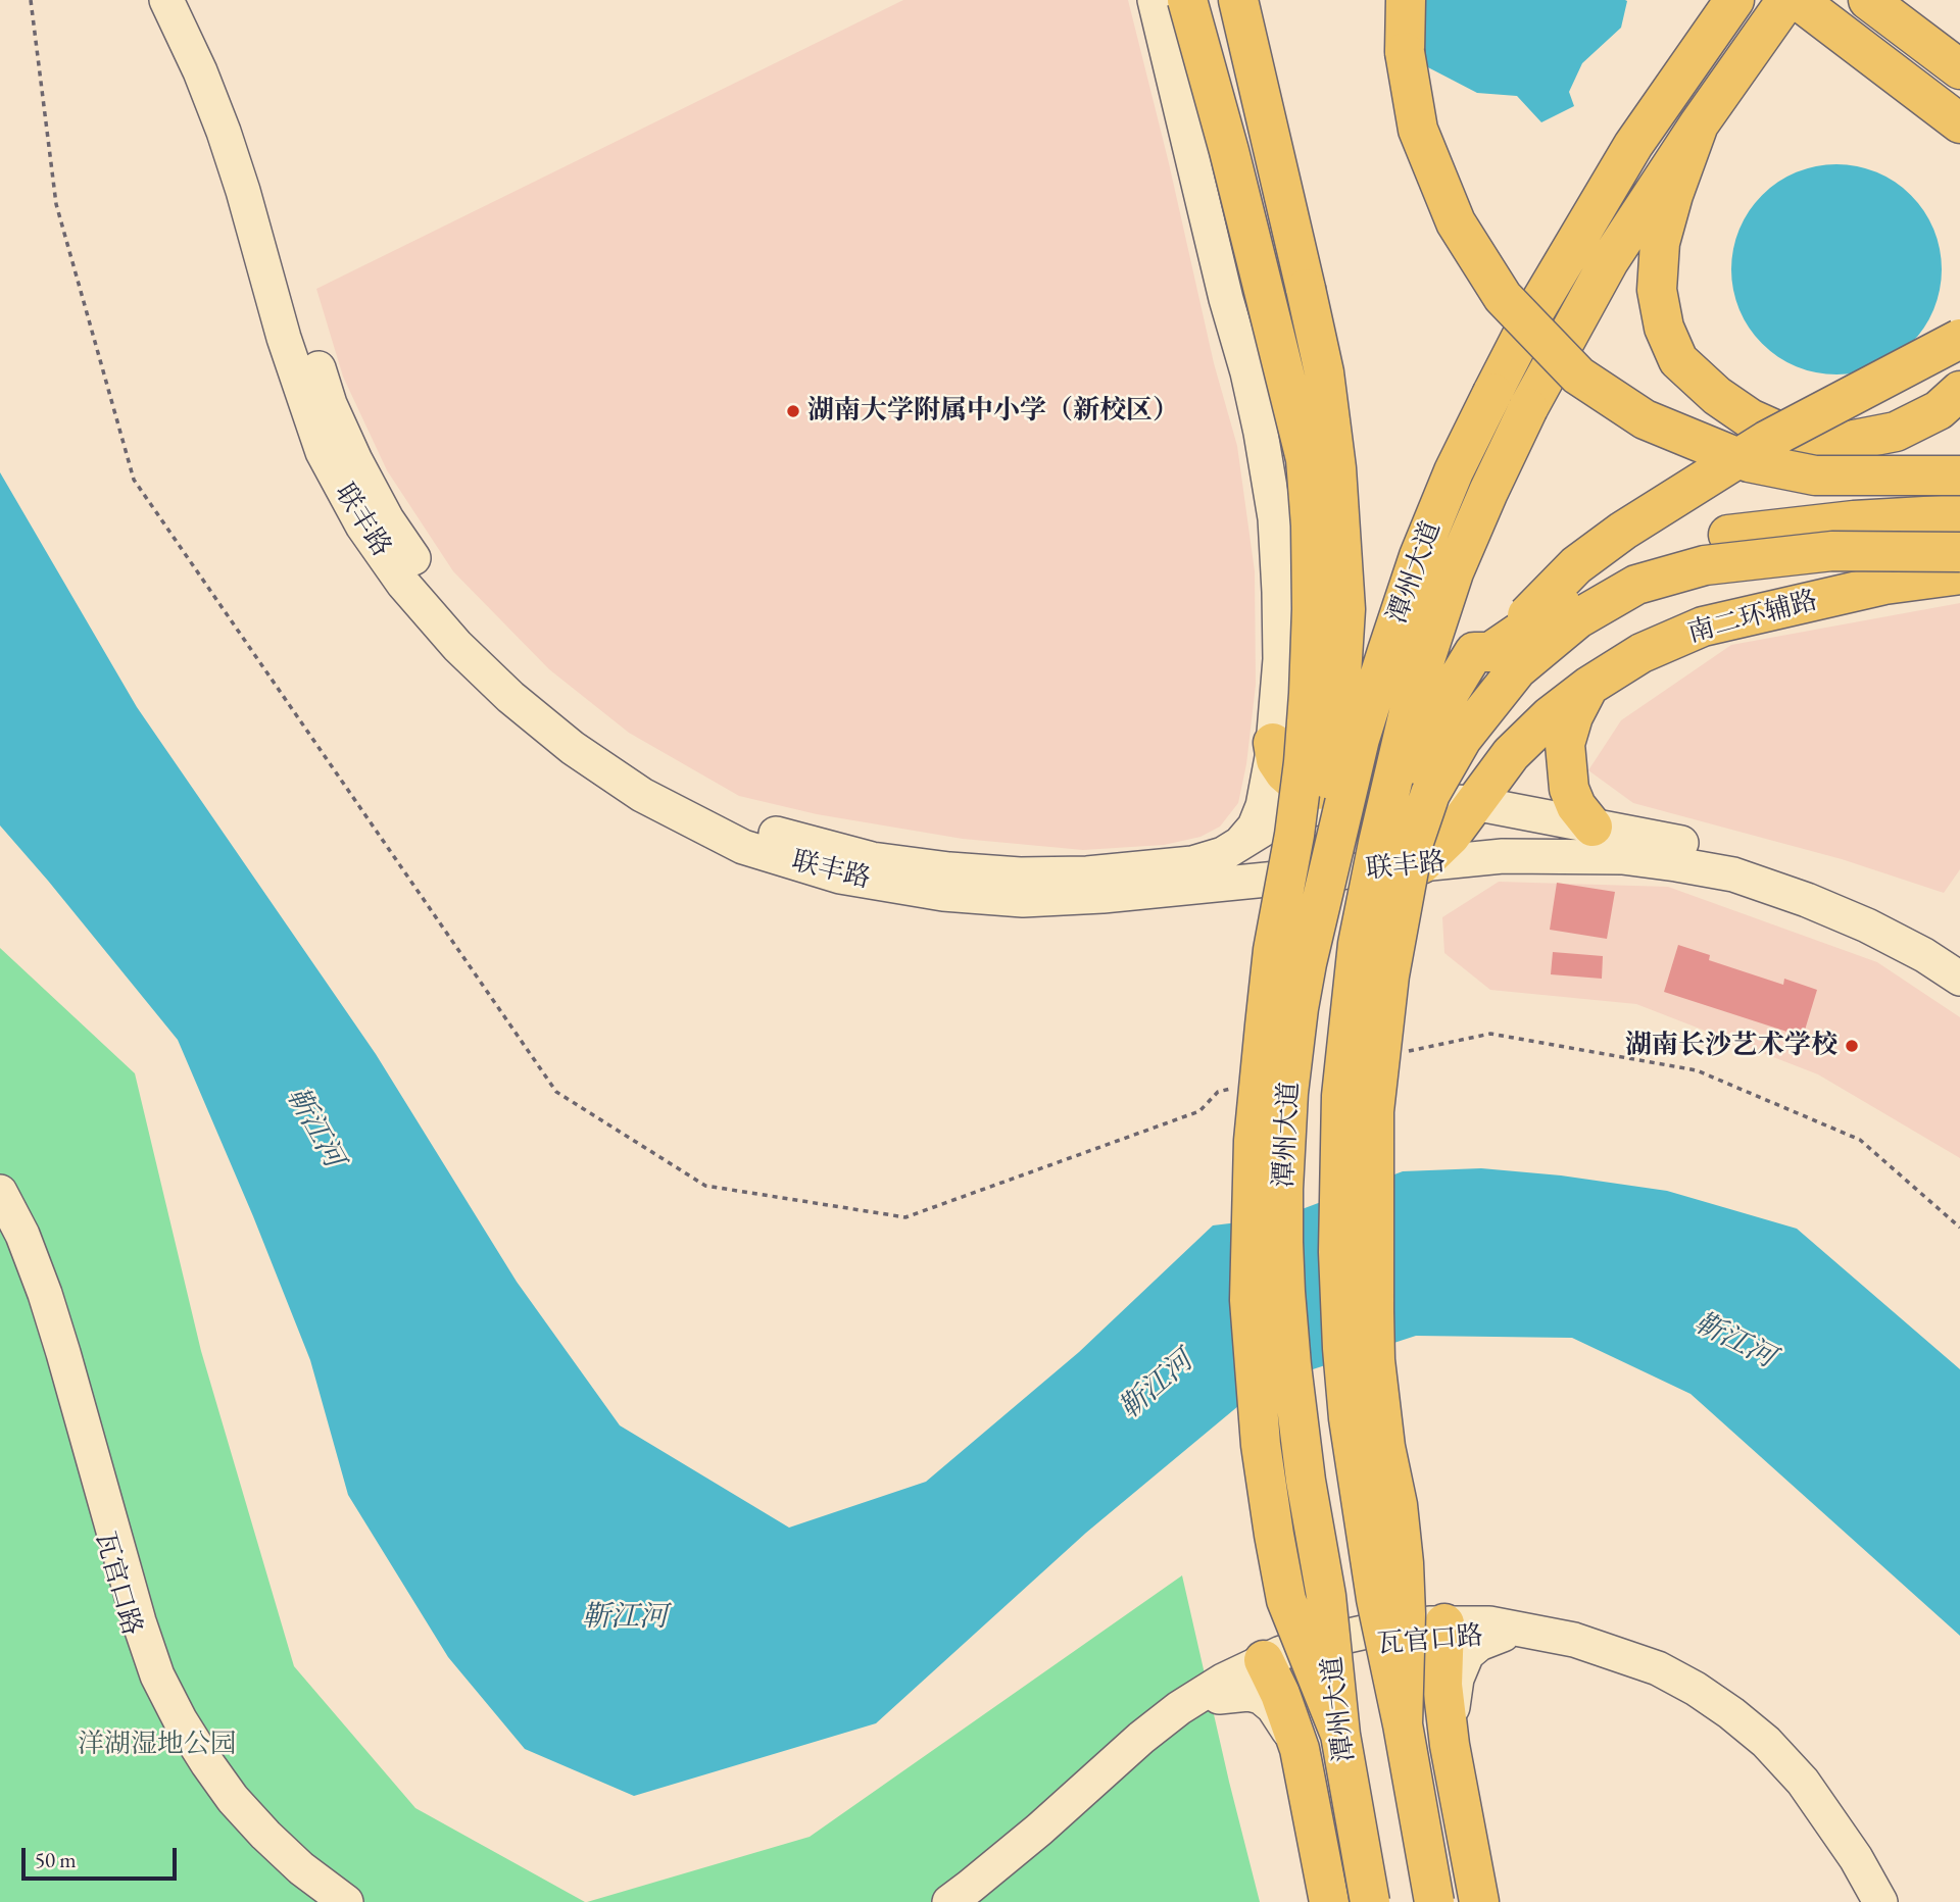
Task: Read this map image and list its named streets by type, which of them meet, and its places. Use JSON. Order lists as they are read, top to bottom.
{
  "streets": {
    "main road": [
      "联丰路",
      "潭州大道",
      "南二环辅路",
      "瓦官口路"
    ]
  },
  "crossings": [
    ["联丰路", "南二环辅路"],
    ["潭州大道", "瓦官口路"]
  ],
  "water": ["靳江河"],
  "parks": ["洋湖湿地公园"],
  "places": ["湖南大学附属中小学（新校区）", "湖南长沙艺术学校"],
  "scale_bar": "50 m"
}
